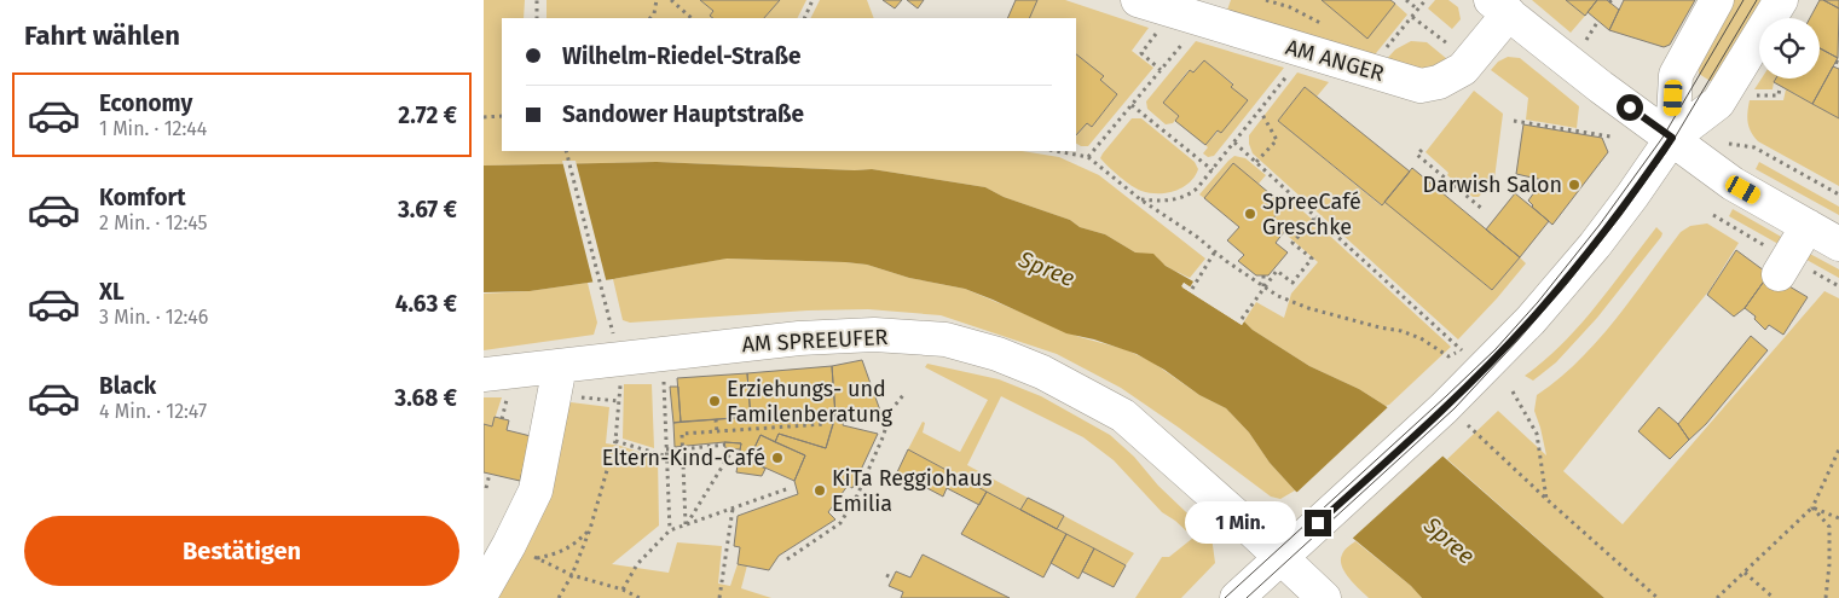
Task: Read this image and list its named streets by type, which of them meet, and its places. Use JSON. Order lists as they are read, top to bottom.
{
  "streets": {
    "street": ["AM ANGER", "AM SPREEUFER"]
  },
  "water": ["Spree"],
  "places": [
    "Darwish Salon",
    "SpreeCafé Greschke",
    "Erziehungs- und Familenberatung",
    "Eltern-Kind-Café",
    "KiTa Reggiohaus Emilia"
  ],
  "page": {
    "heading": "Fahrt wählen",
    "banner": ["Wilhelm-Riedel-Straße", "Sandower Hauptstraße"],
    "list": [
      {
        "name": "Economy",
        "note": "1 Min. · 12:44",
        "value": "2.72 €"
      },
      {
        "name": "Komfort",
        "note": "2 Min. · 12:45",
        "value": "3.67 €"
      },
      {
        "name": "XL",
        "note": "3 Min. · 12:46",
        "value": "4.63 €"
      },
      {
        "name": "Black",
        "note": "4 Min. · 12:47",
        "value": "3.68 €"
      }
    ],
    "bubble": "1 Min.",
    "buttons": "Bestätigen"
  }
}
